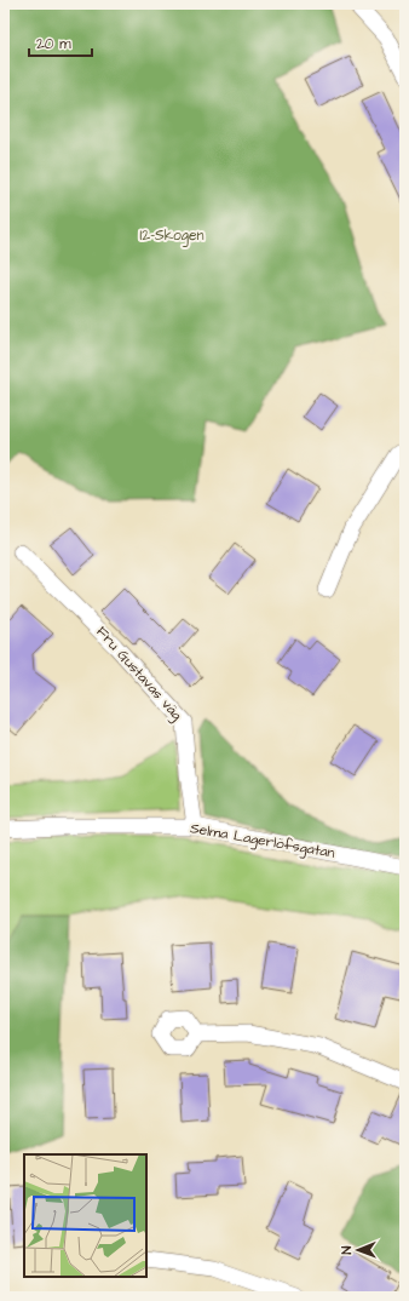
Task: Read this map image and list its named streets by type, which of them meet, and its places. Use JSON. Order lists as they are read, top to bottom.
{
  "streets": {
    "street": ["Fru Gustavas väg", "Selma Lagerlöfsgatan"]
  },
  "crossings": [
    ["Fru Gustavas väg", "Selma Lagerlöfsgatan"]
  ],
  "parks": ["I2-Skogen"],
  "scale_bar": "20 m",
  "north": "left"
}
